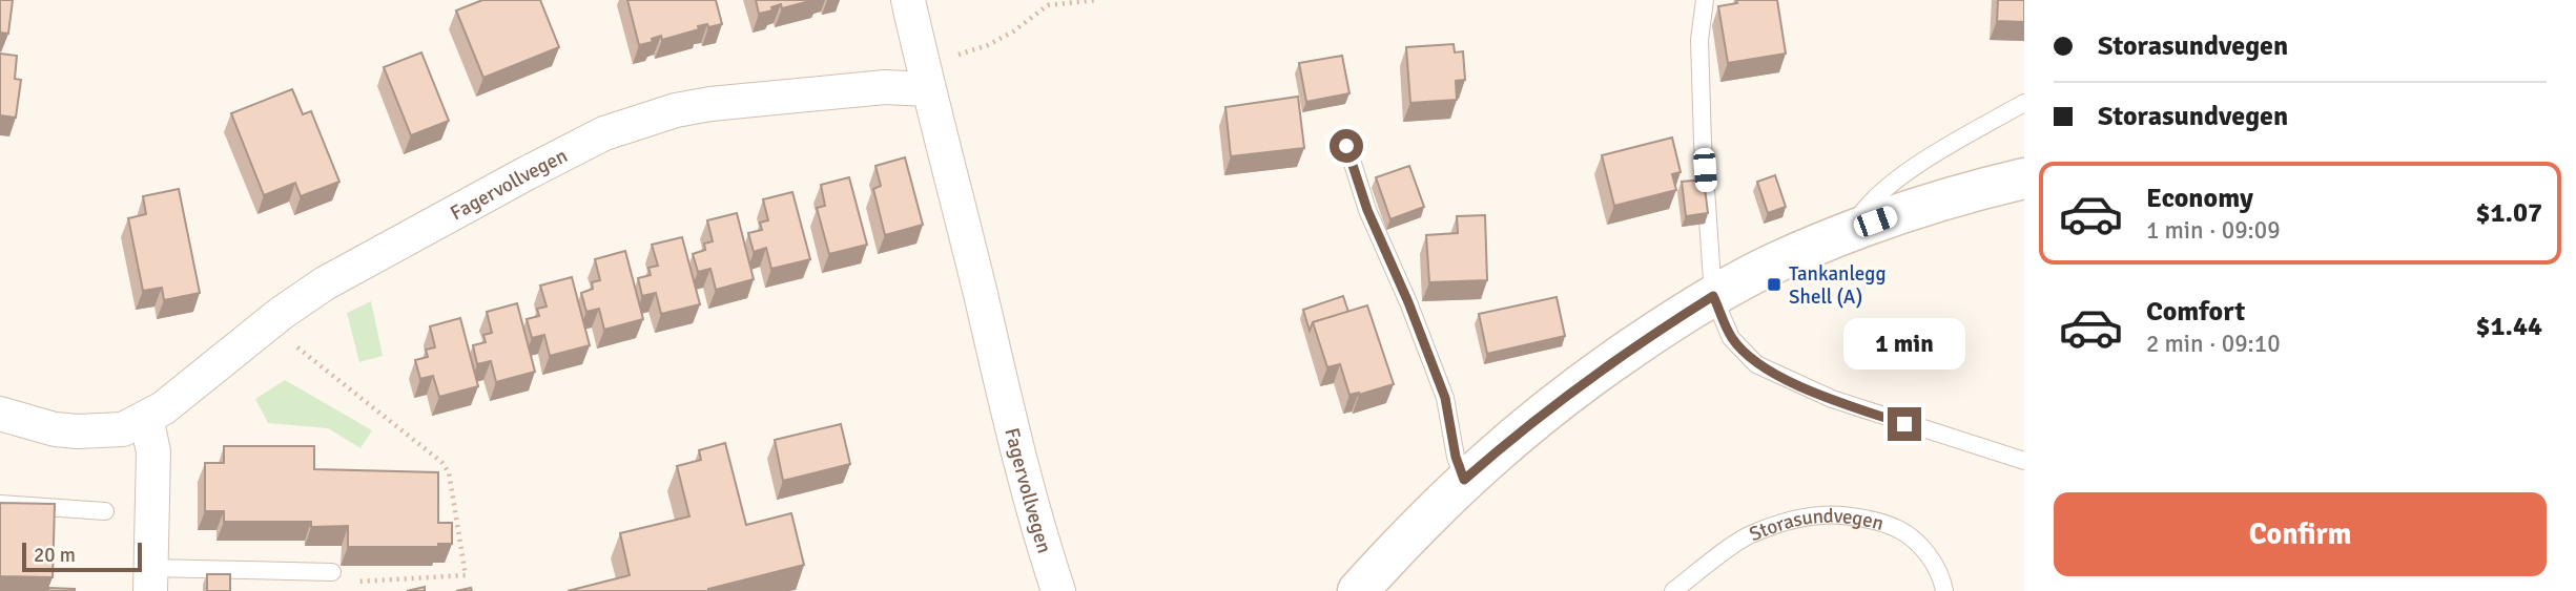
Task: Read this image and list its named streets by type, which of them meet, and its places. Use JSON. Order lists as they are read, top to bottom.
{
  "streets": {
    "street": ["Fagervollvegen"],
    "lane": ["Storasundvegen"]
  },
  "places": {
    "transit": ["Tankanlegg Shell (A)"]
  },
  "scale_bar": "20 m",
  "page": {
    "banner": ["Storasundvegen", "Storasundvegen"],
    "list": [
      {
        "name": "Economy",
        "note": "1 min · 09:09",
        "value": "$1.07"
      },
      {
        "name": "Comfort",
        "note": "2 min · 09:10",
        "value": "$1.44"
      }
    ],
    "bubble": "1 min",
    "buttons": "Confirm",
    "scale": "20 m"
  }
}
